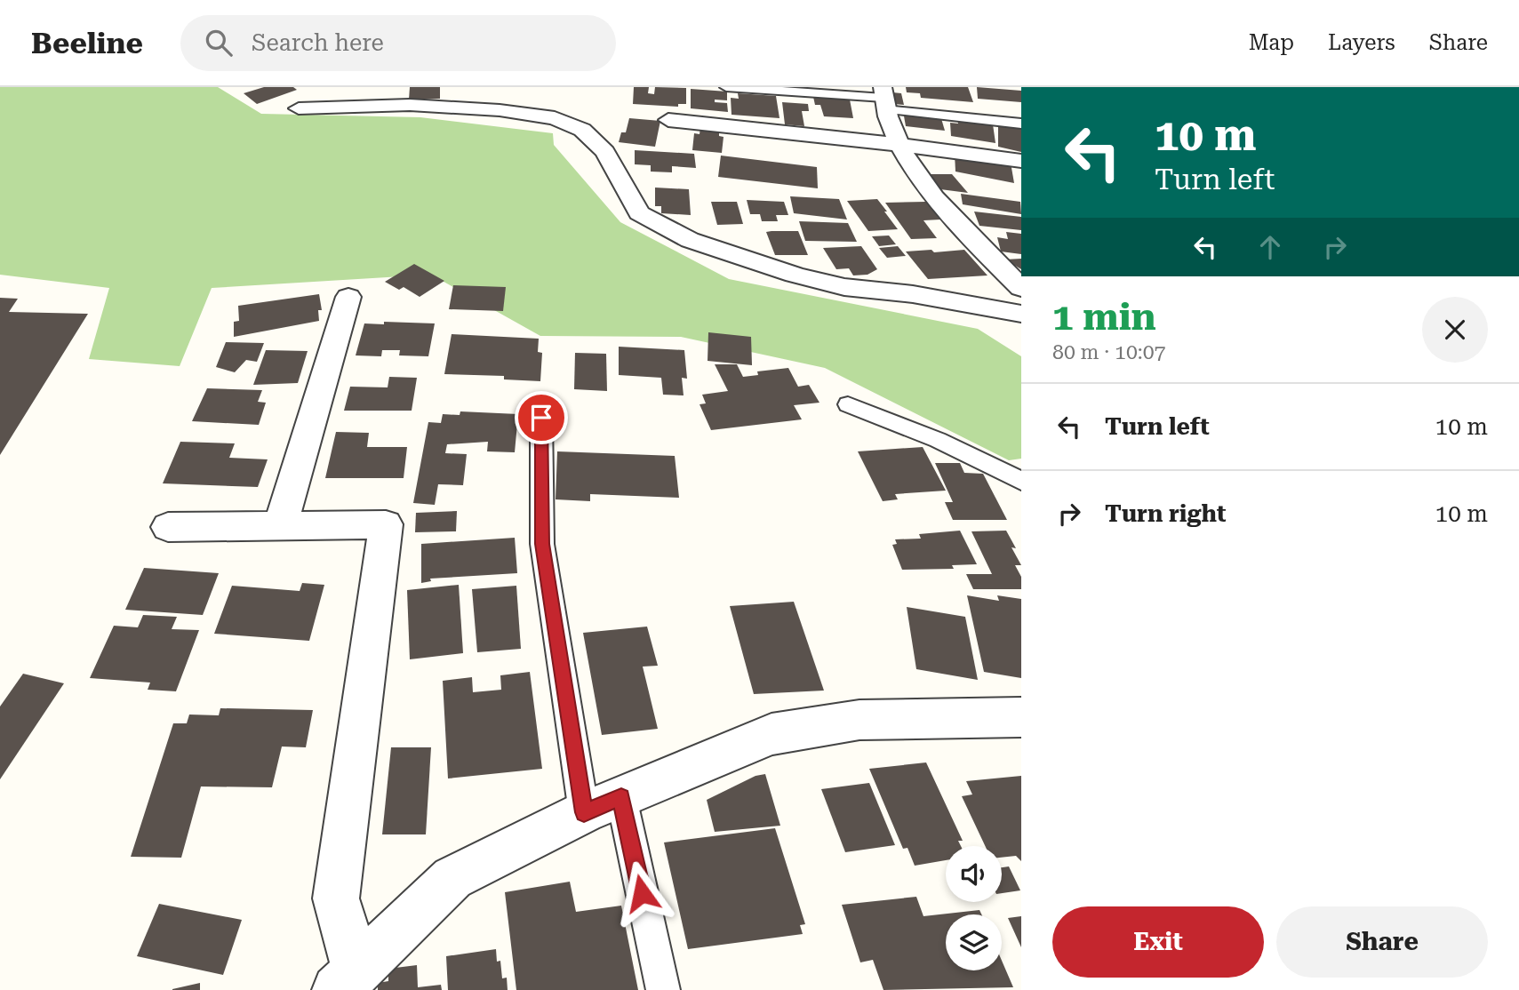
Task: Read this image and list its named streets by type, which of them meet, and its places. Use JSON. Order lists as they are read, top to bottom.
{
  "page": {
    "header": "Beeline",
    "search": "Search here",
    "nav": ["Map", "Layers", "Share"],
    "turn": ["10 m", "Turn left"],
    "heading": ["1 min", "80 m · 10:07"],
    "list": [
      {
        "name": "Turn left",
        "value": "10 m"
      },
      {
        "name": "Turn right",
        "value": "10 m"
      }
    ],
    "buttons": ["Exit", "Share"]
  }
}
